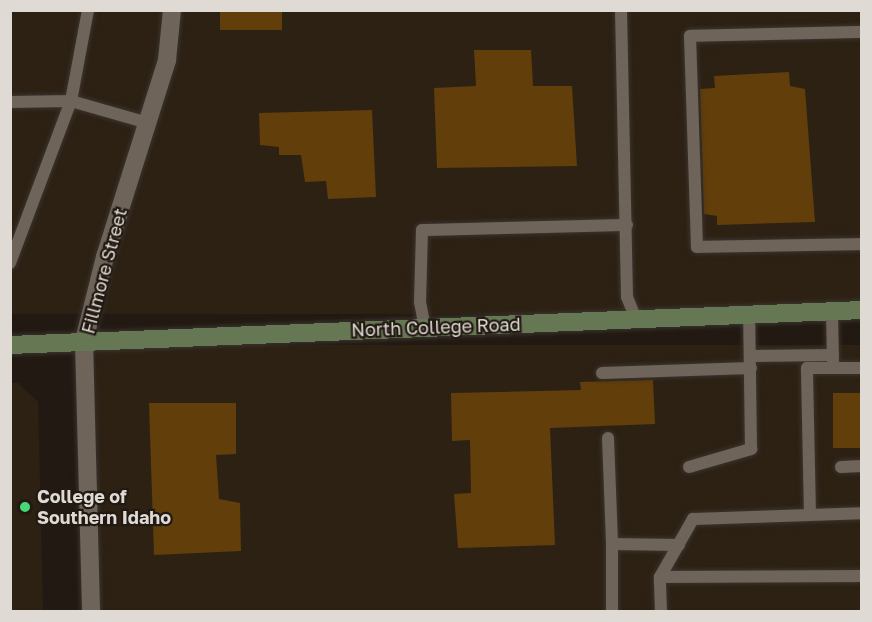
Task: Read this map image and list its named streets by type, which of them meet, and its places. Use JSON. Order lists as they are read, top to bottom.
{
  "streets": {
    "main road": ["North College Road"],
    "street": ["Fillmore Street"]
  },
  "crossings": [
    ["Fillmore Street", "North College Road"]
  ],
  "places": ["College of Southern Idaho"]
}
